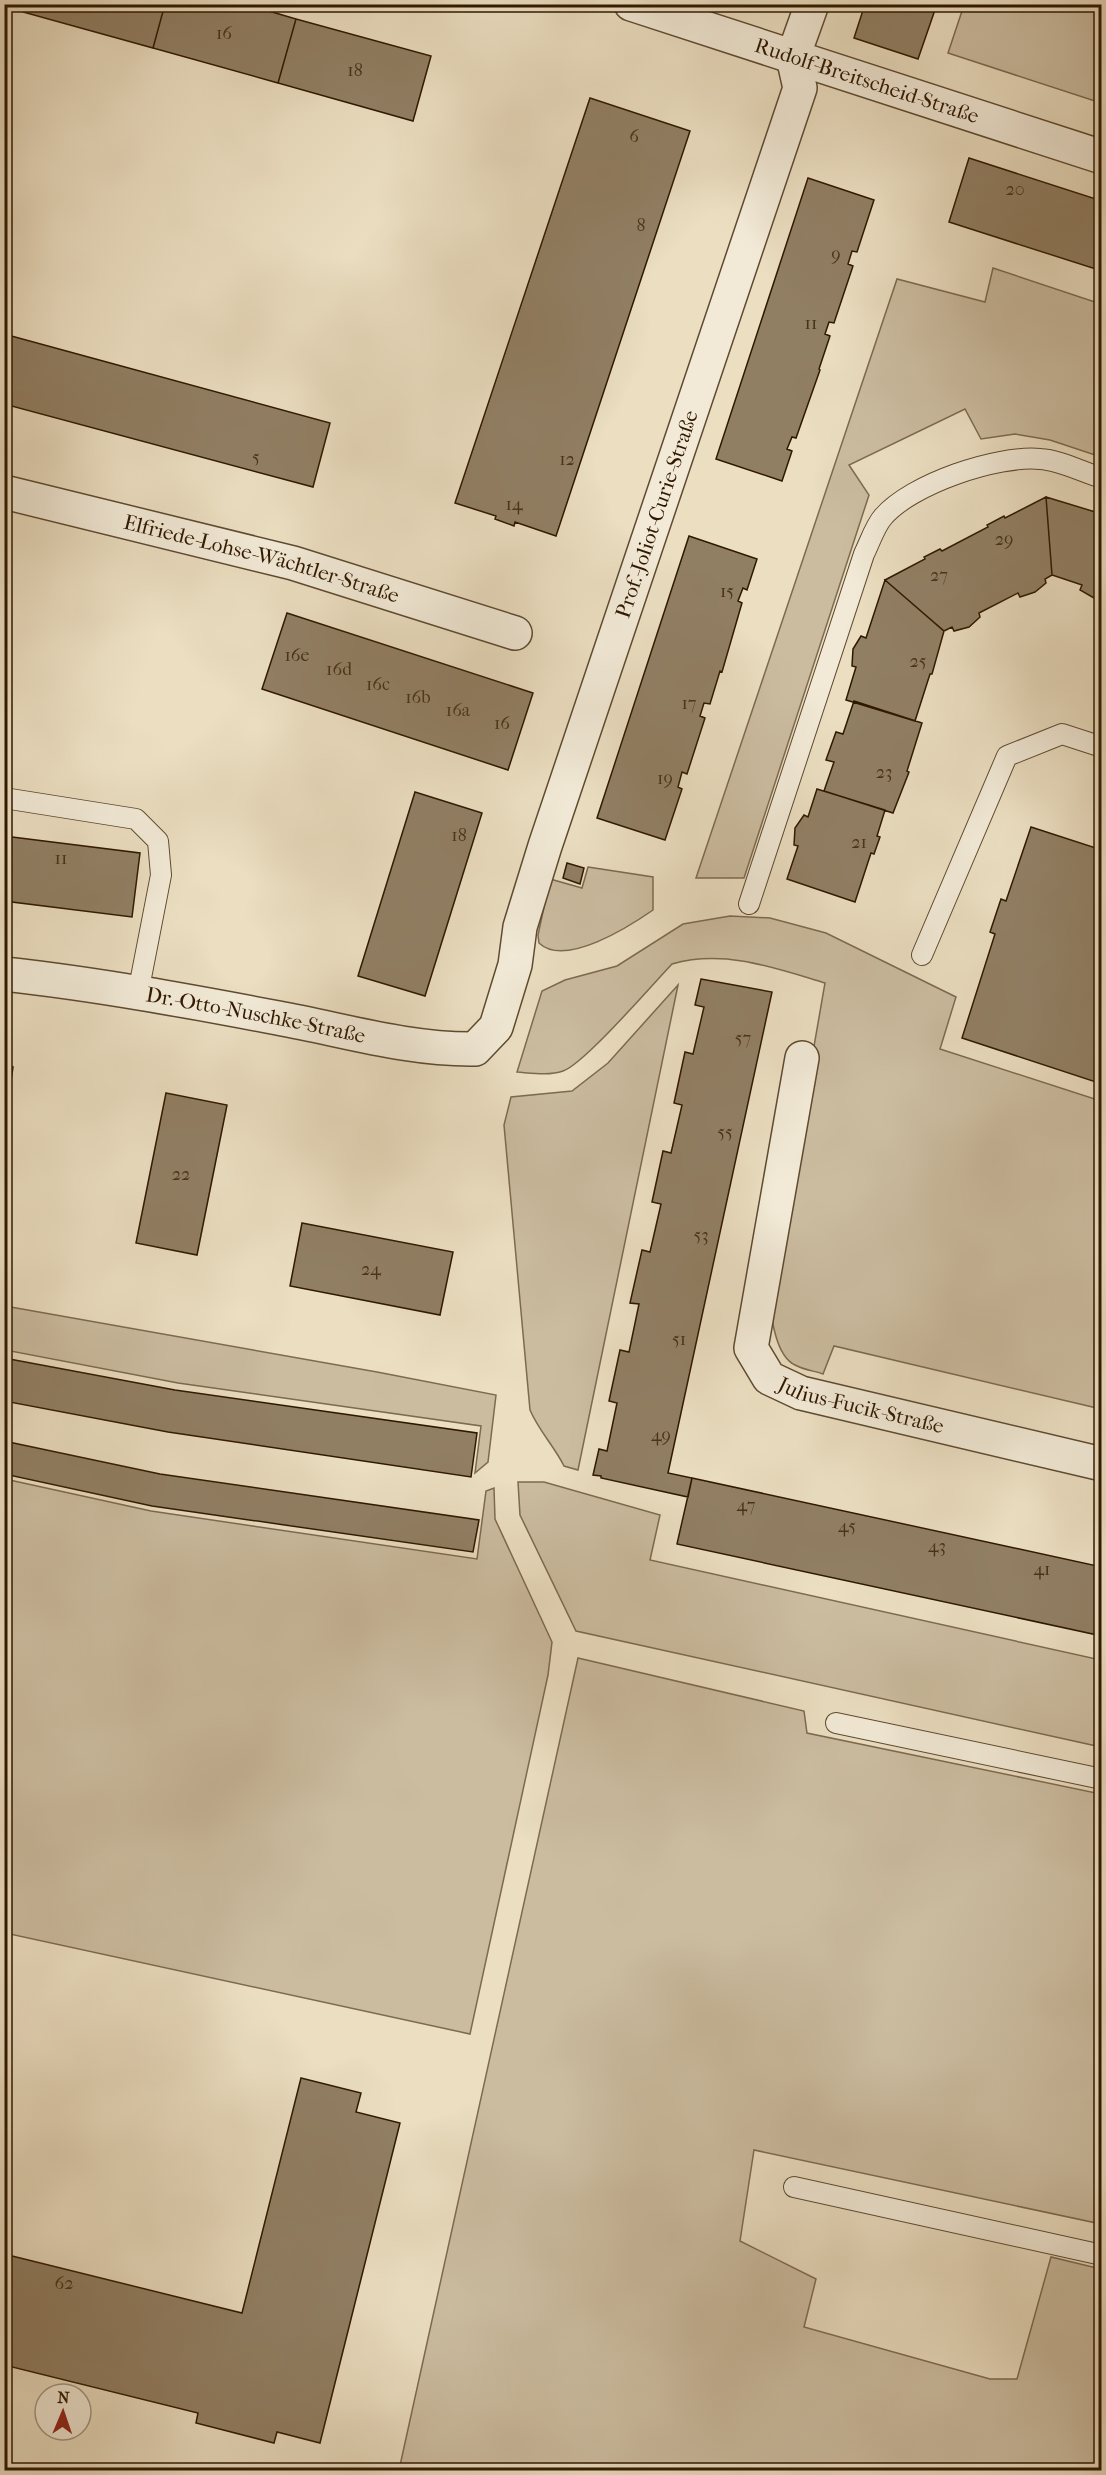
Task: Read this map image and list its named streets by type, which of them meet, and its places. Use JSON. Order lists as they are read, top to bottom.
{
  "streets": {
    "street": [
      "Rudolf-Breitscheid-Straße",
      "Prof.-Joliot-Curie-Straße",
      "Elfriede-Lohse-Wächtler-Straße",
      "Dr.-Otto-Nuschke-Straße",
      "Julius-Fucik-Straße"
    ]
  },
  "crossings": [
    ["Rudolf-Breitscheid-Straße", "Prof.-Joliot-Curie-Straße"],
    ["Prof.-Joliot-Curie-Straße", "Dr.-Otto-Nuschke-Straße"]
  ],
  "house_numbers": [
    "16",
    "18",
    "6",
    "20",
    "8",
    "9",
    "11",
    "5",
    "12",
    "14",
    "29",
    "27",
    "15",
    "16e",
    "25",
    "16d",
    "16c",
    "16b",
    "17",
    "16a",
    "16",
    "23",
    "19",
    "18",
    "21",
    "11",
    "57",
    "55",
    "22",
    "53",
    "24",
    "51",
    "49",
    "47",
    "45",
    "43",
    "41",
    "62"
  ],
  "north": "top"
}
